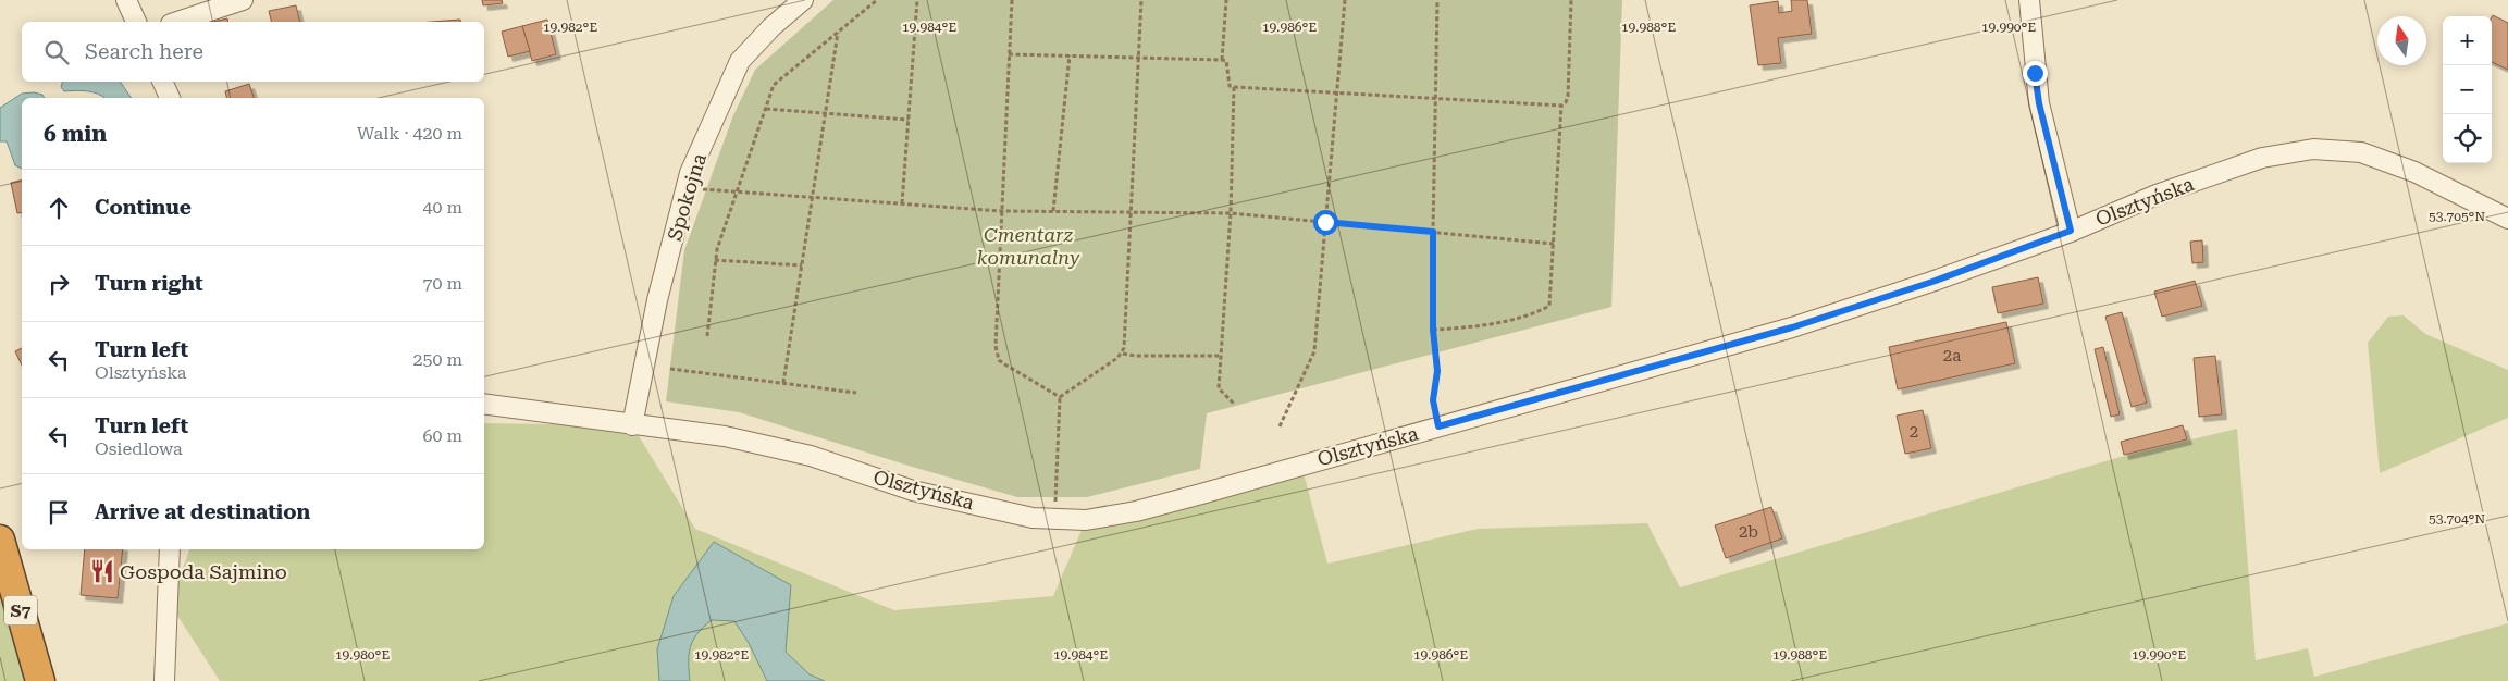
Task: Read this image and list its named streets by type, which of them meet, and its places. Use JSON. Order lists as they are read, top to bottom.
{
  "streets": {
    "highway": ["S7"],
    "street": ["Spokojna", "Olsztyńska"]
  },
  "crossings": [
    ["Spokojna", "Olsztyńska"]
  ],
  "parks": ["Cmentarz komunalny"],
  "places": {
    "restaurant": ["Gospoda Sajmino"]
  },
  "house_numbers": ["2a", "2", "2b"],
  "north": "top",
  "page": {
    "map_buttons": ["+", "−"],
    "search": "Search here",
    "heading": ["6 min", "Walk · 420 m"],
    "list": [
      ["Continue", "40 m"],
      ["Turn right", "70 m"],
      ["Turn left", "Olsztyńska", "250 m"],
      ["Turn left", "Osiedlowa", "60 m"],
      "Arrive at destination"
    ]
  },
  "coordinates": [
    "19.982°E",
    "19.984°E",
    "19.986°E",
    "19.988°E",
    "19.990°E",
    "53.705°N",
    "53.704°N",
    "19.980°E"
  ]
}
